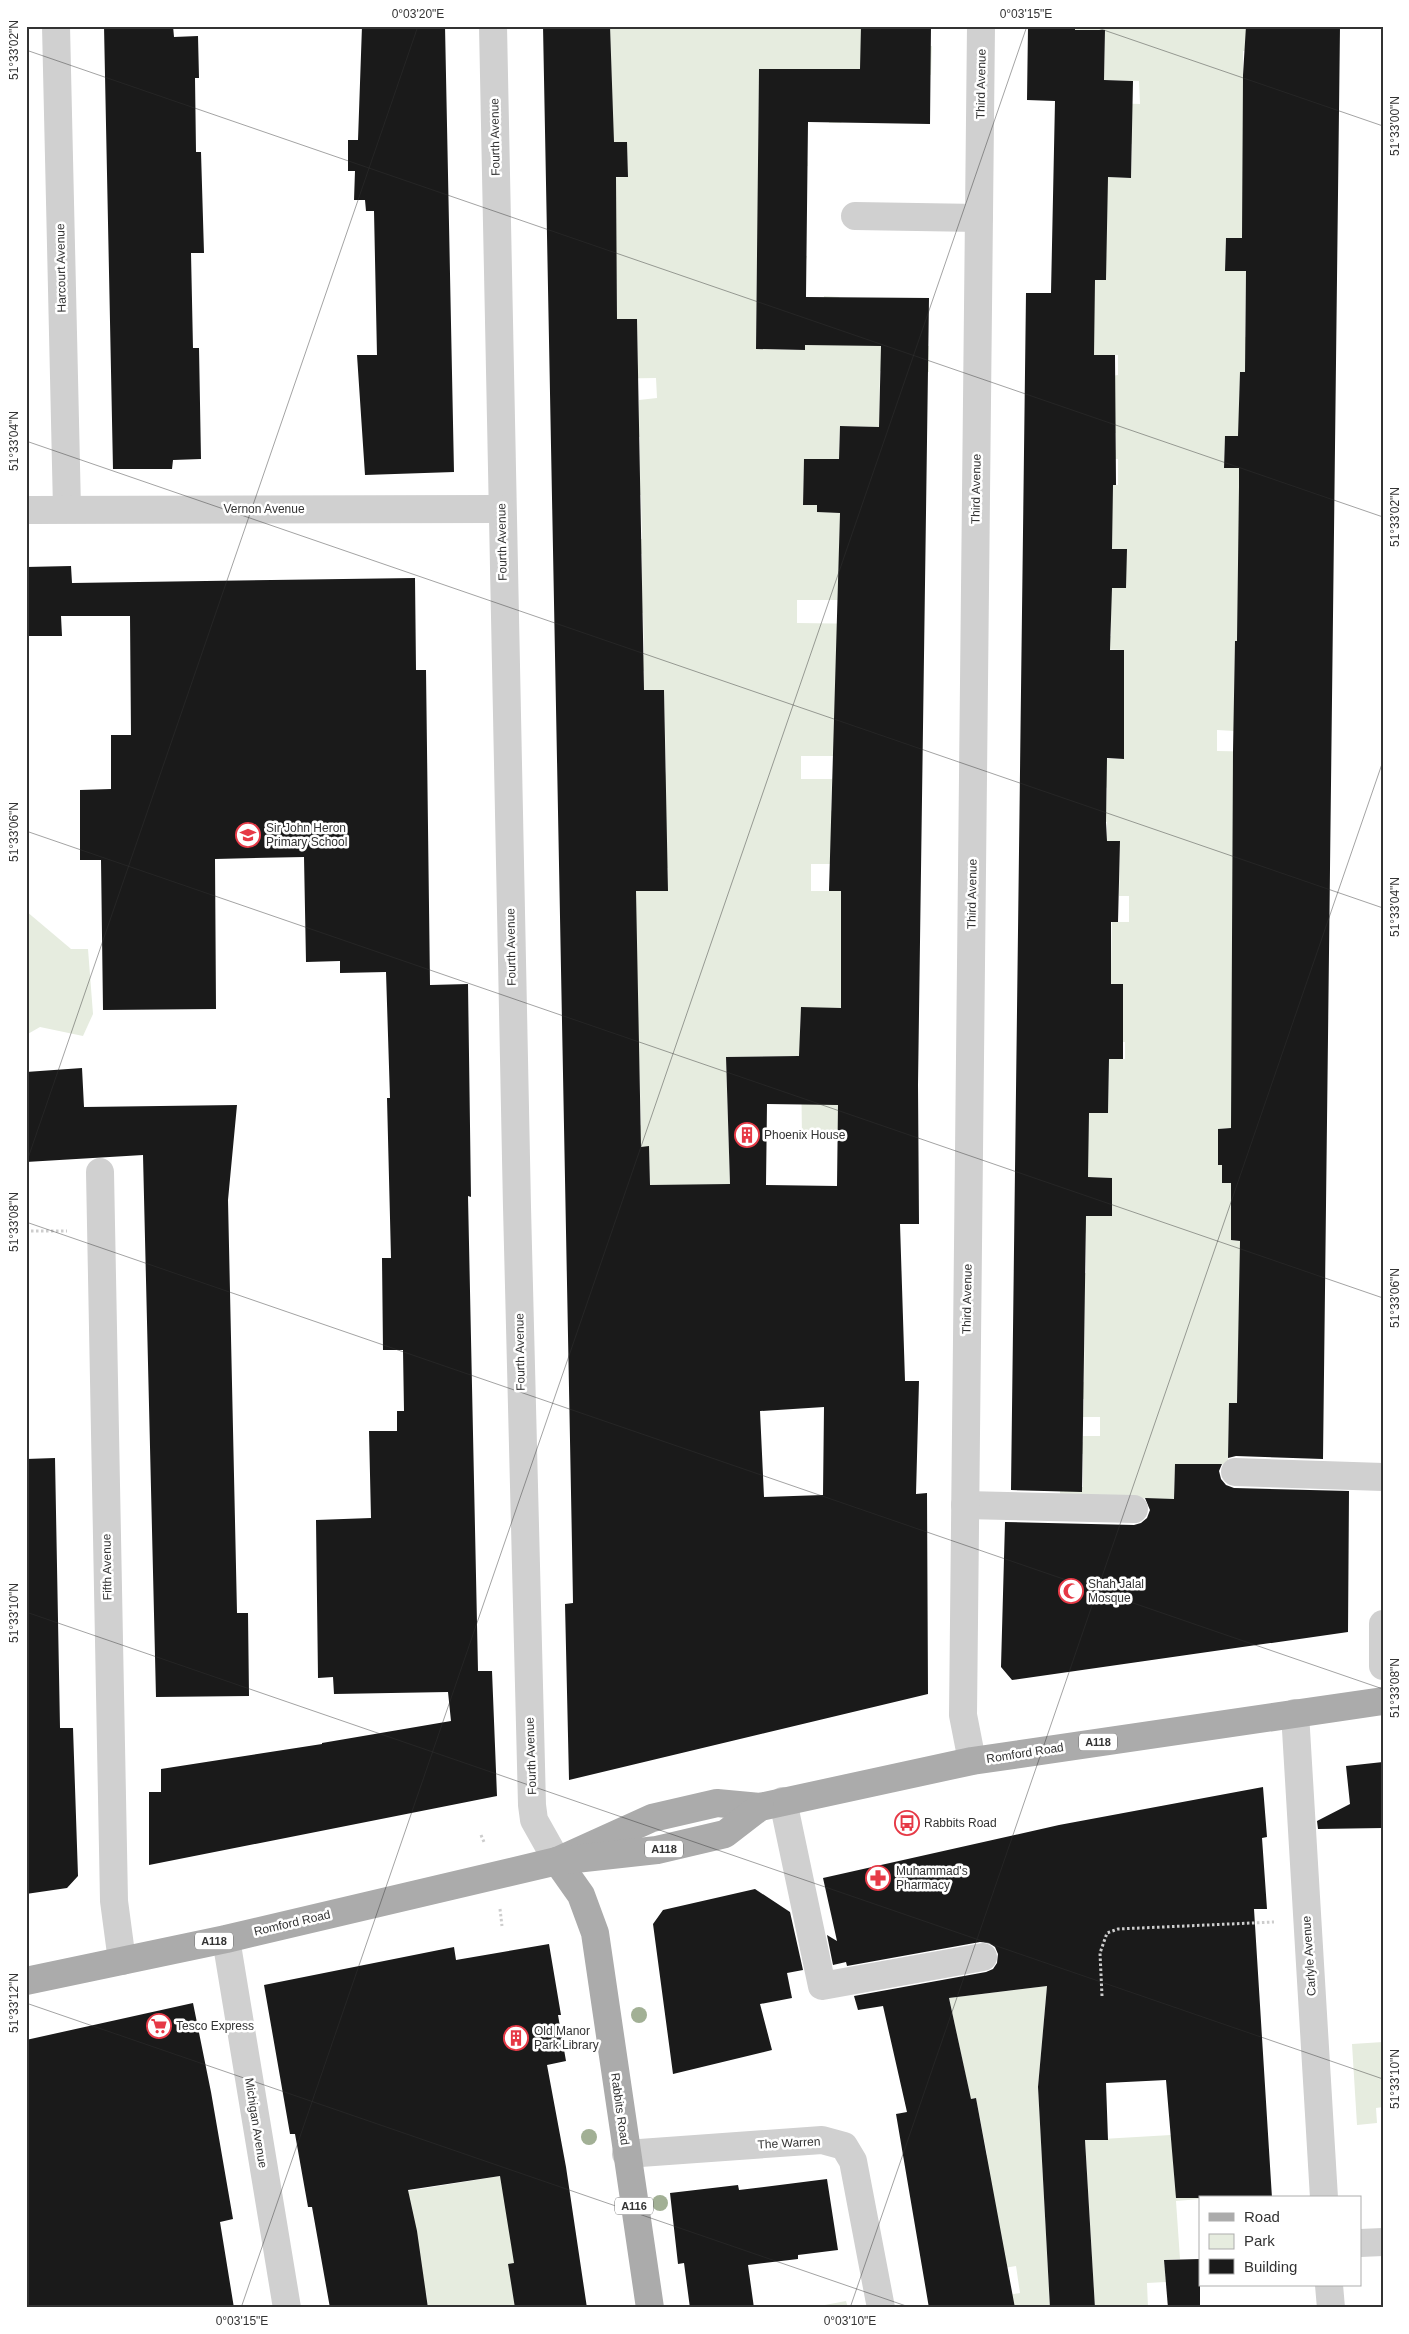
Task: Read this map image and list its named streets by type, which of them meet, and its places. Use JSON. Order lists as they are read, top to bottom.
{
  "streets": {
    "main road": [
      "A118",
      "Romford Road",
      "Rabbits Road",
      "A116"
    ],
    "street": [
      "Third Avenue",
      "Fourth Avenue",
      "Harcourt Avenue",
      "Vernon Avenue",
      "Fifth Avenue",
      "Carlyle Avenue",
      "Michigan Avenue",
      "The Warren"
    ]
  },
  "crossings": [
    ["Third Avenue", "Romford Road"],
    ["Fourth Avenue", "Vernon Avenue"],
    ["Fourth Avenue", "Romford Road"],
    ["Fourth Avenue", "Rabbits Road"],
    ["Harcourt Avenue", "Vernon Avenue"],
    ["Fifth Avenue", "Romford Road"],
    ["Romford Road", "Carlyle Avenue"],
    ["Romford Road", "Rabbits Road"],
    ["Romford Road", "Michigan Avenue"],
    ["Rabbits Road", "The Warren"]
  ],
  "places": {
    "school or university": ["Sir John Heron Primary School"],
    "building": ["Phoenix House", "Old Manor Park Library"],
    "mosque": ["Shah Jalal Mosque"],
    "bus stop": ["Rabbits Road"],
    "pharmacy": ["Muhammad's Pharmacy"],
    "supermarket": ["Tesco Express"]
  },
  "legend": ["Road", "Park", "Building"],
  "coordinates": [
    "0°03'20\"E",
    "0°03'15\"E",
    "51°33'02\"N",
    "51°33'00\"N",
    "51°33'04\"N",
    "51°33'06\"N",
    "51°33'08\"N",
    "51°33'10\"N",
    "51°33'12\"N",
    "0°03'10\"E"
  ]
}
